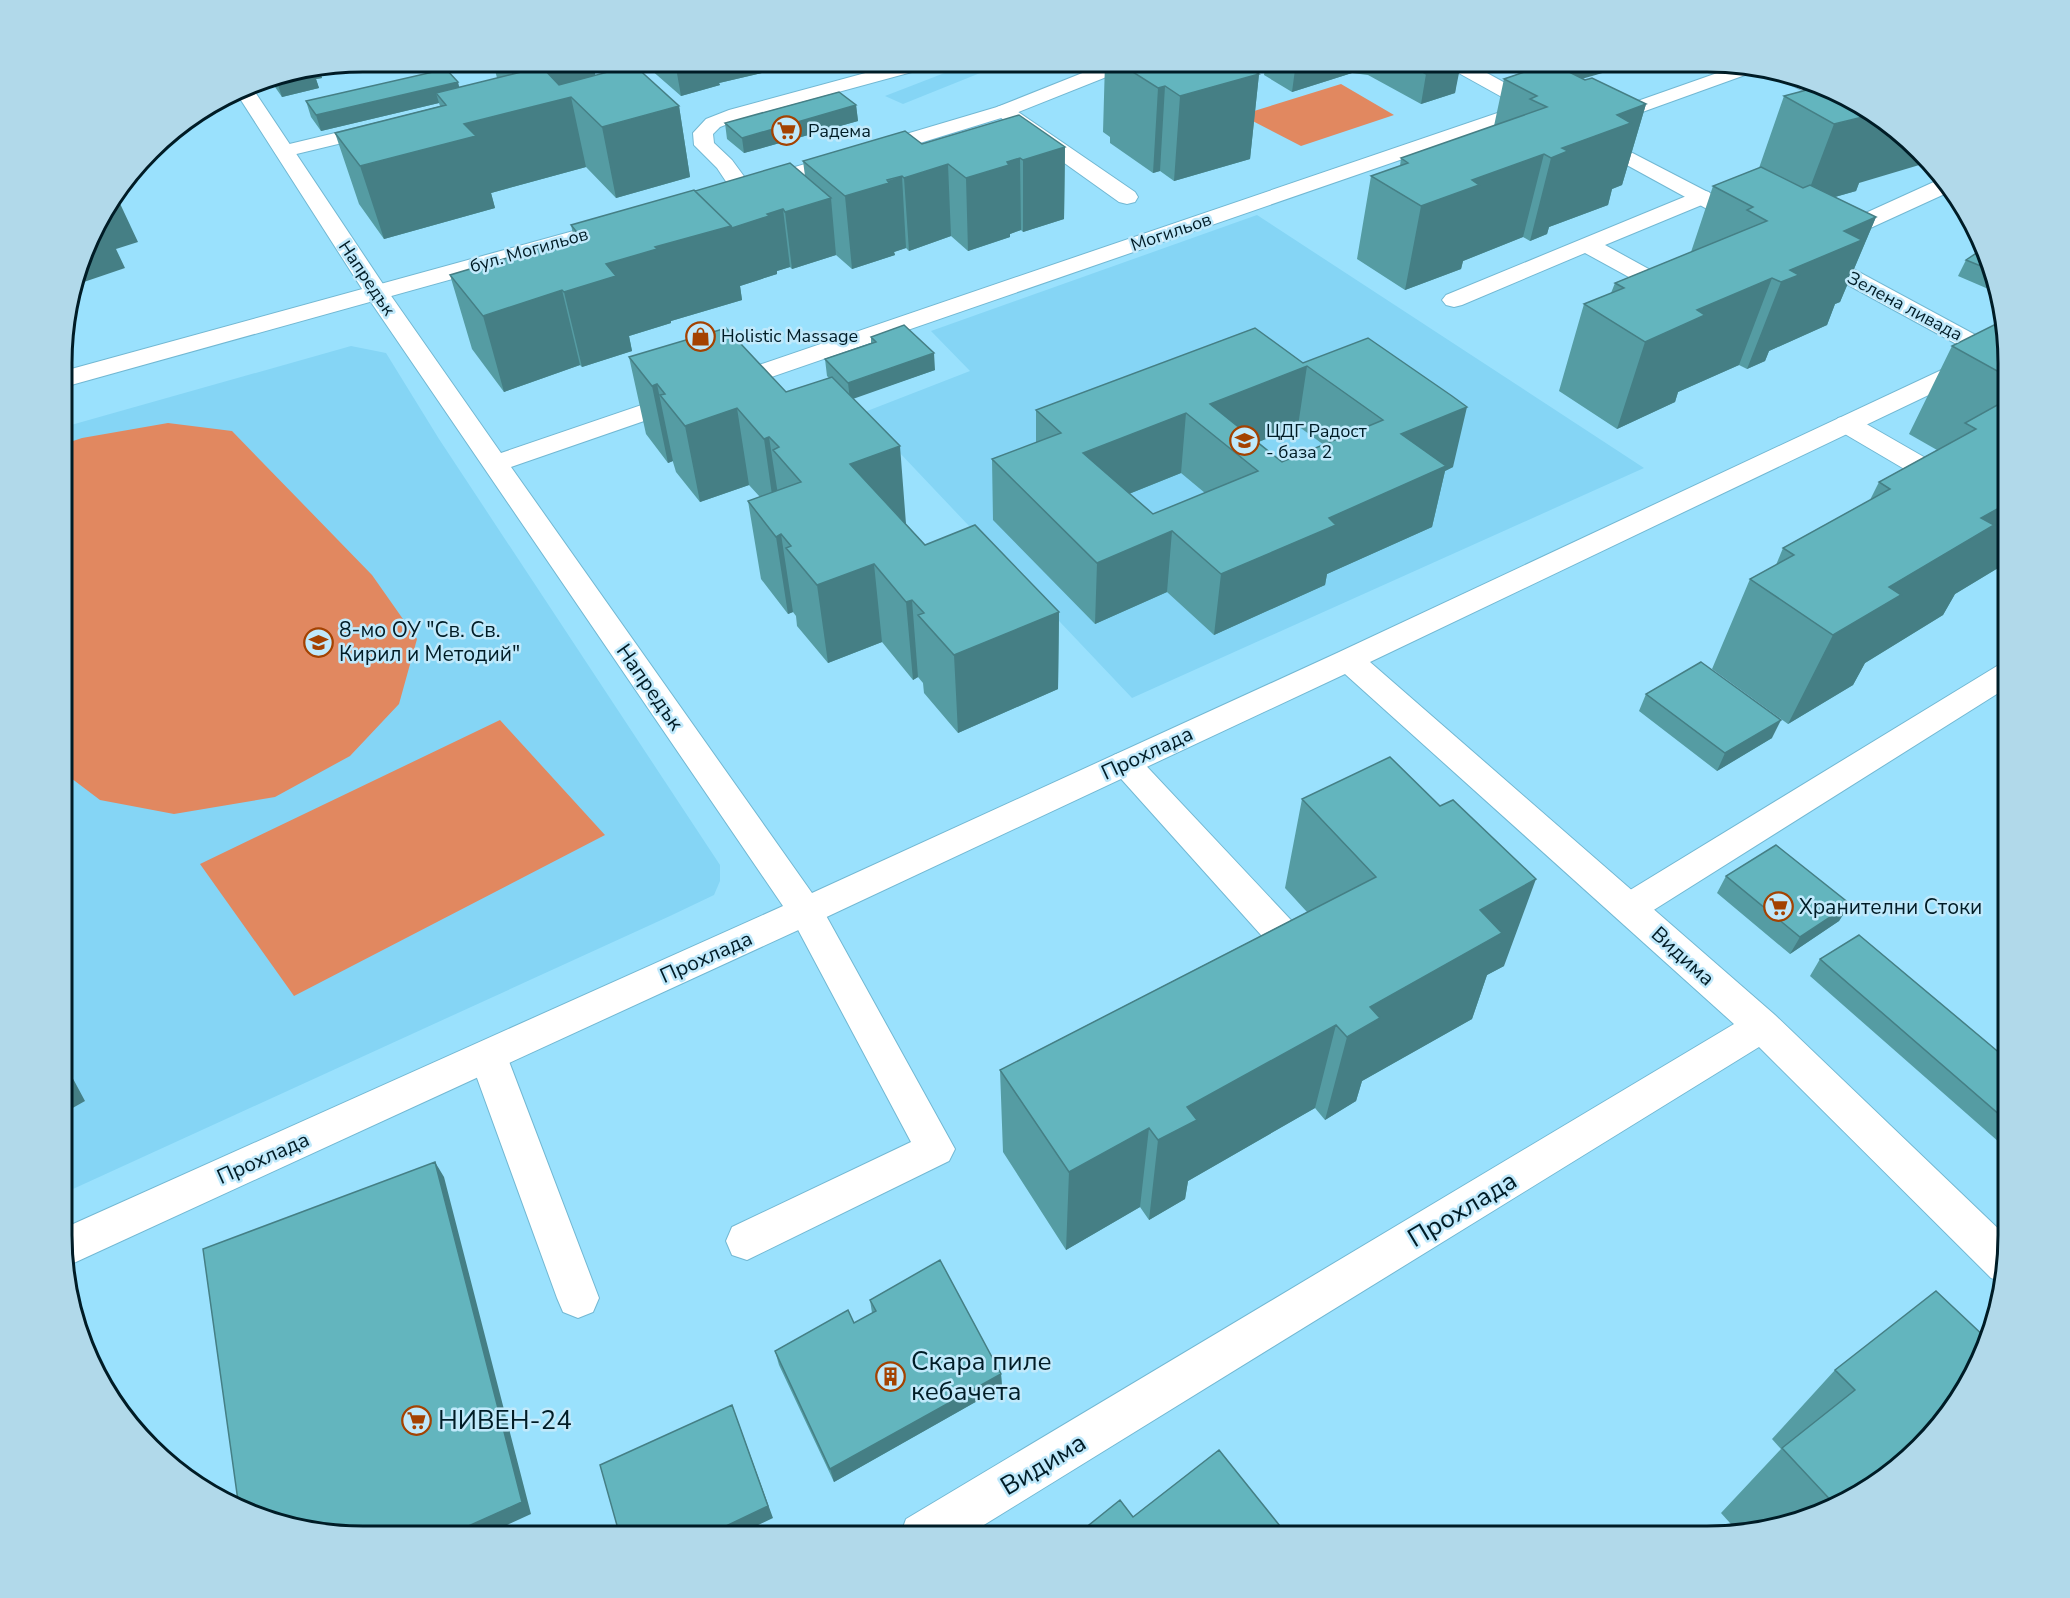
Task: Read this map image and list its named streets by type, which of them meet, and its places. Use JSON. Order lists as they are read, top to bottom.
{
  "streets": {
    "street": [
      "Могильов",
      "бул. Могильов",
      "Напредък",
      "Зелена ливада",
      "Прохлада",
      "Видима"
    ]
  },
  "crossings": [
    ["Могильов", "Напредък"],
    ["бул. Могильов", "Напредък"],
    ["Напредък", "Прохлада"],
    ["Прохлада", "Видима"]
  ],
  "places": {
    "supermarket": ["Радема", "Хранителни Стоки", "НИВЕН-24"],
    "shop": ["Holistic Massage"],
    "school or university": ["ЦДГ Радост - база 2", "8-мо ОУ \"Св. Св. Кирил и Методий\""],
    "building": ["Скара пиле кебачета"]
  }
}
